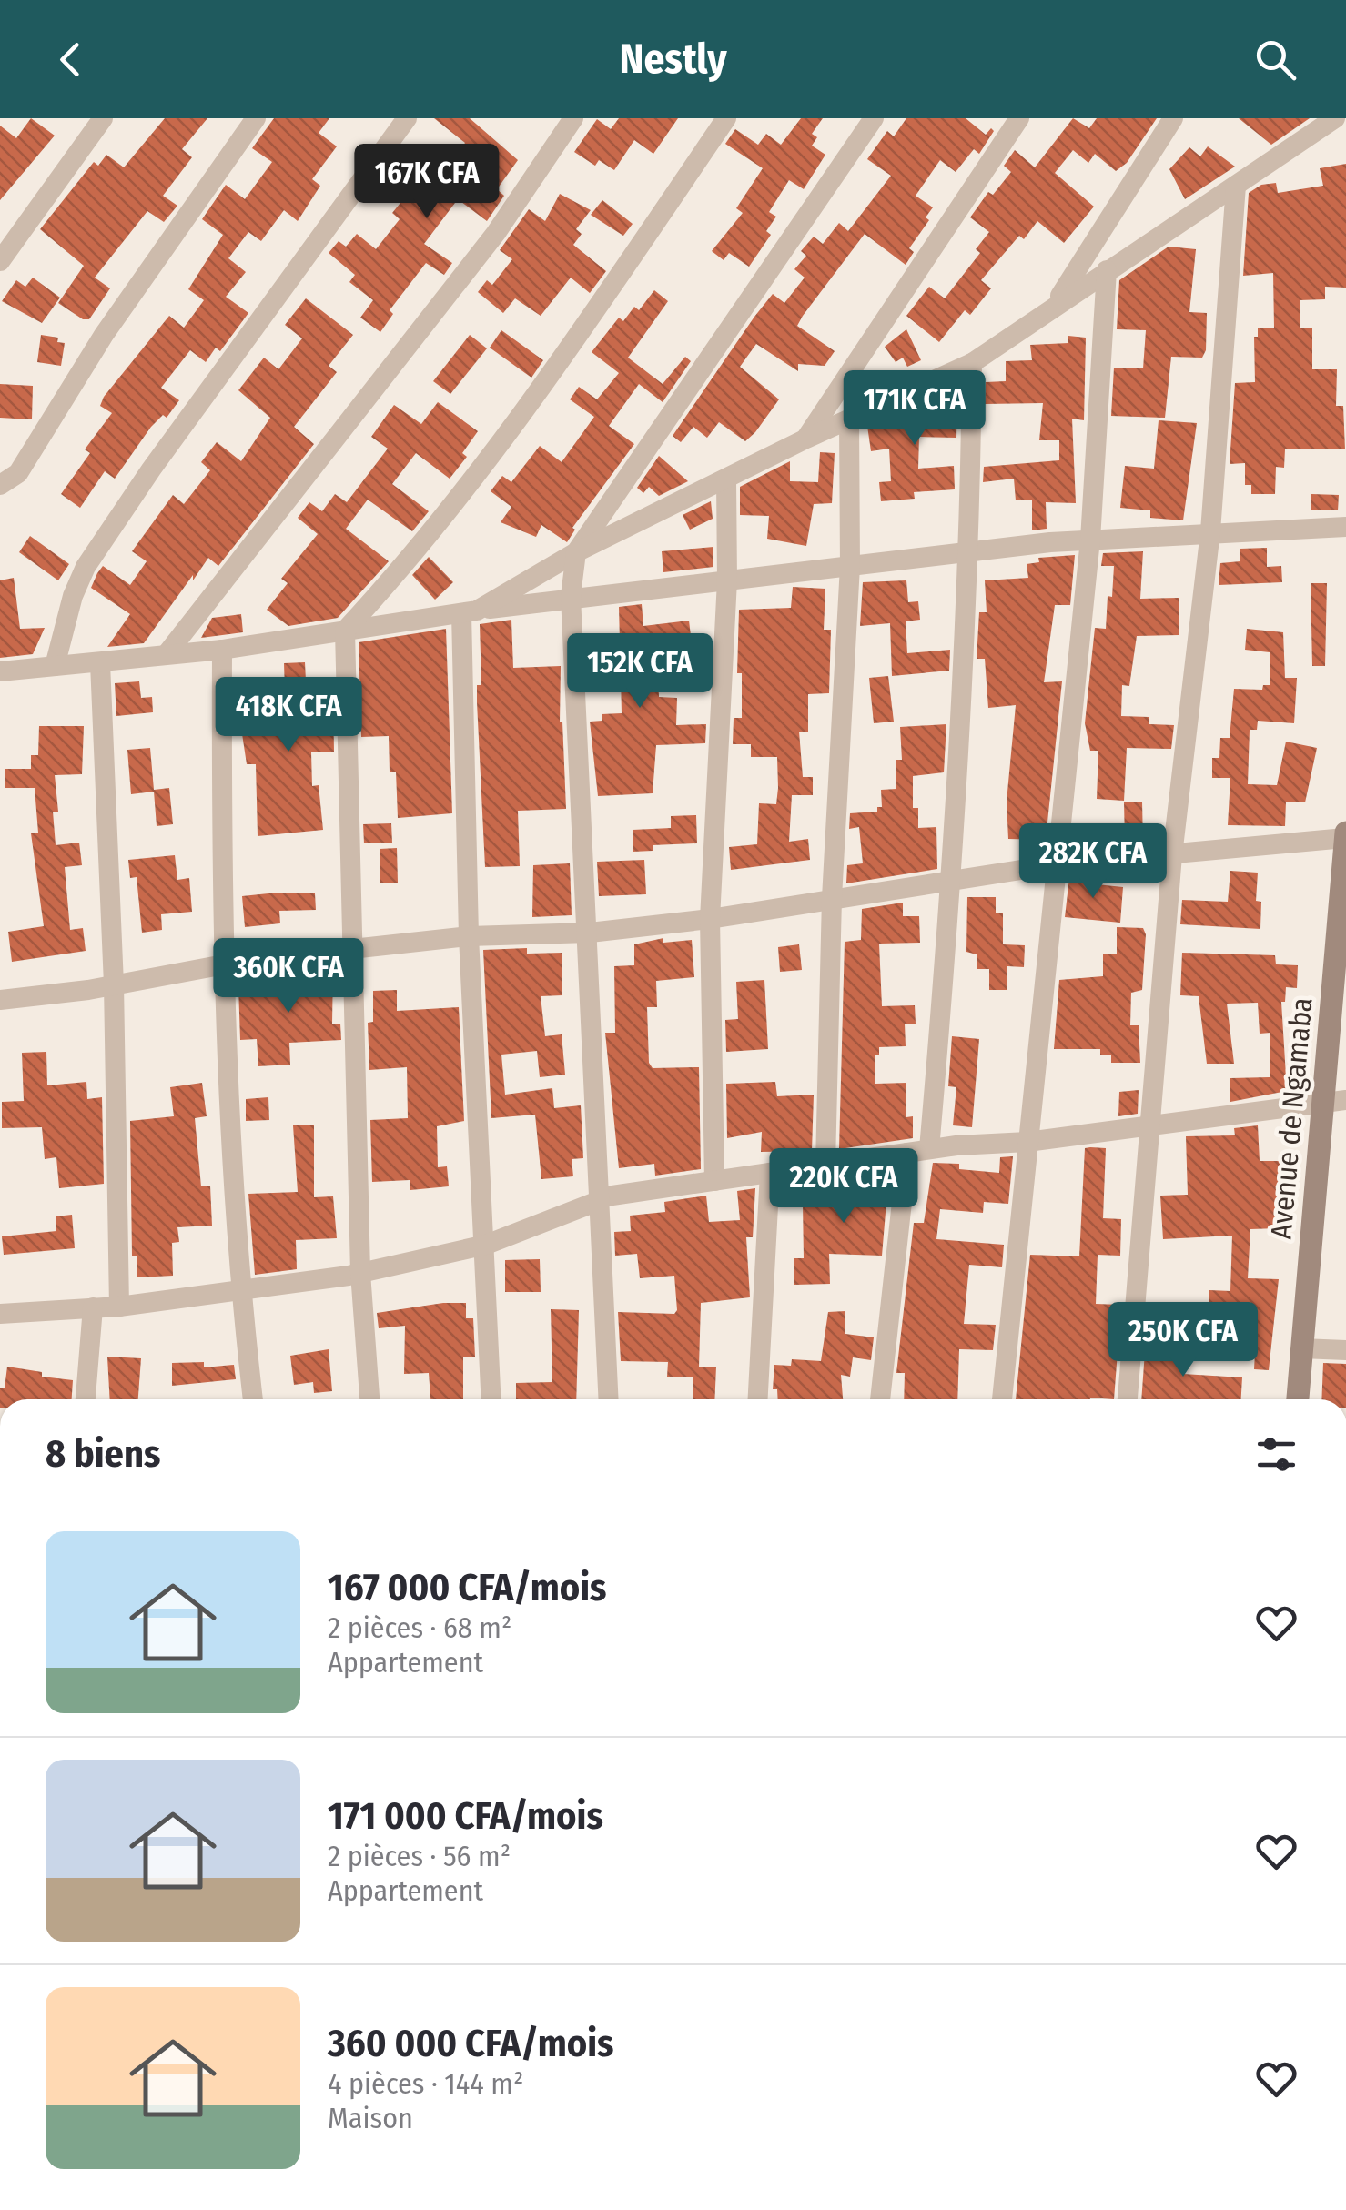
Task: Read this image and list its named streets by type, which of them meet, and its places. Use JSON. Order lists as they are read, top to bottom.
{
  "streets": {
    "street": ["Avenue de Ngamaba"]
  },
  "page": {
    "header": "Nestly",
    "price": [
      "167K CFA",
      "171K CFA",
      "152K CFA",
      "418K CFA",
      "282K CFA",
      "360K CFA",
      "220K CFA",
      "250K CFA"
    ],
    "heading": "8 biens",
    "list": [
      {
        "name": "167 000 CFA/mois",
        "note": "2 pièces · 68 m² · Appartement"
      },
      {
        "name": "171 000 CFA/mois",
        "note": "2 pièces · 56 m² · Appartement"
      },
      {
        "name": "360 000 CFA/mois",
        "note": "4 pièces · 144 m² · Maison"
      }
    ]
  }
}
